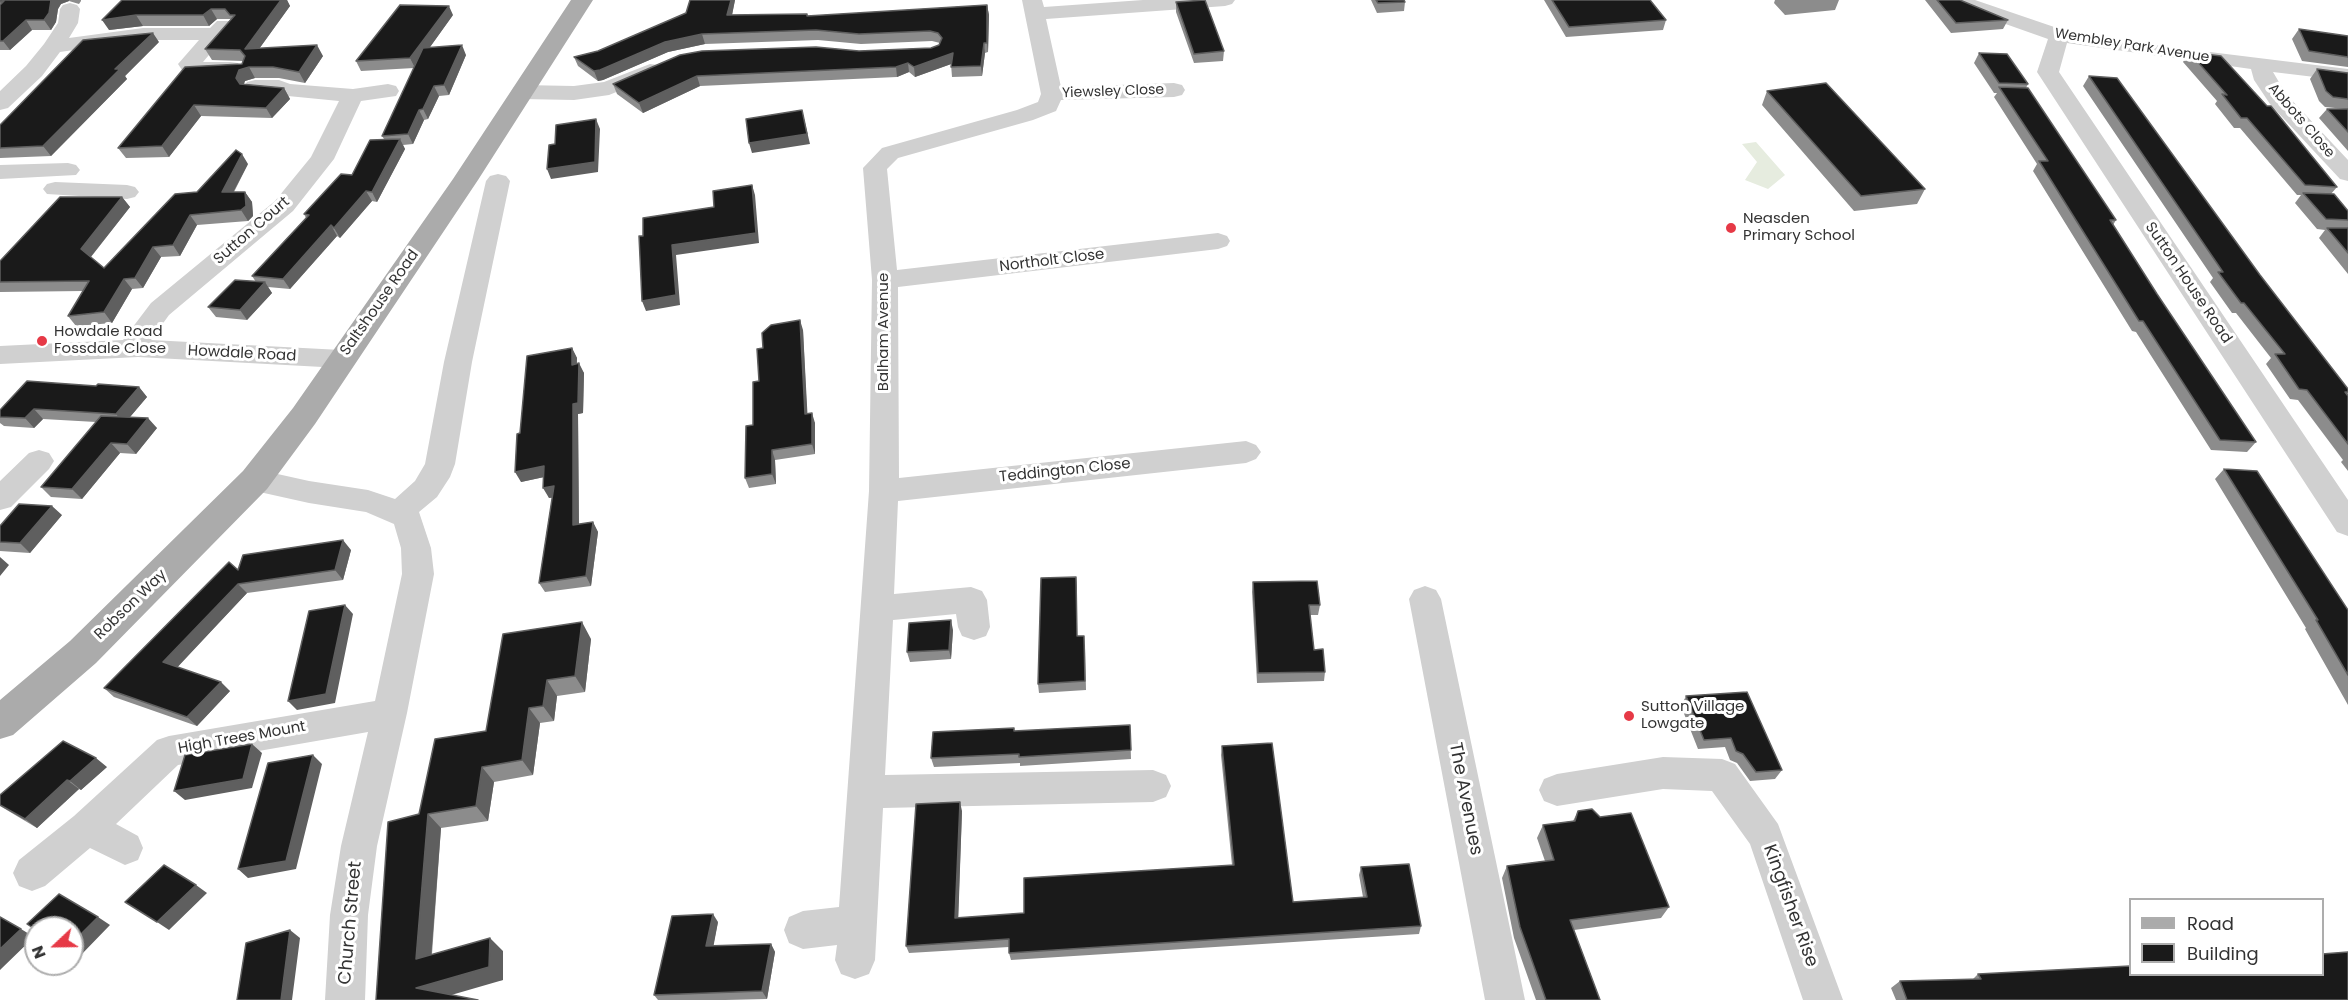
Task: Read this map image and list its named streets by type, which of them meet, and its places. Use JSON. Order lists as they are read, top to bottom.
{
  "streets": {
    "main road": ["Saltshouse Road", "Robson Way"],
    "street": [
      "Wembley Park Avenue",
      "Yiewsley Close",
      "Abbots Close",
      "Sutton Court",
      "Northolt Close",
      "Sutton House Road",
      "Balham Avenue",
      "Howdale Road",
      "Teddington Close",
      "High Trees Mount",
      "The Avenues",
      "Kingfisher Rise",
      "Church Street"
    ]
  },
  "crossings": [
    ["Wembley Park Avenue", "Abbots Close"],
    ["Wembley Park Avenue", "Sutton House Road"],
    ["Yiewsley Close", "Balham Avenue"],
    ["Sutton Court", "Howdale Road"],
    ["Northolt Close", "Balham Avenue"],
    ["Saltshouse Road", "Howdale Road"],
    ["Saltshouse Road", "Robson Way"],
    ["Balham Avenue", "Teddington Close"],
    ["High Trees Mount", "Church Street"]
  ],
  "places": ["Neasden Primary School", "Howdale Road Fossdale Close", "Sutton Village Lowgate"],
  "legend": ["Road", "Building"],
  "north": "left"
}
